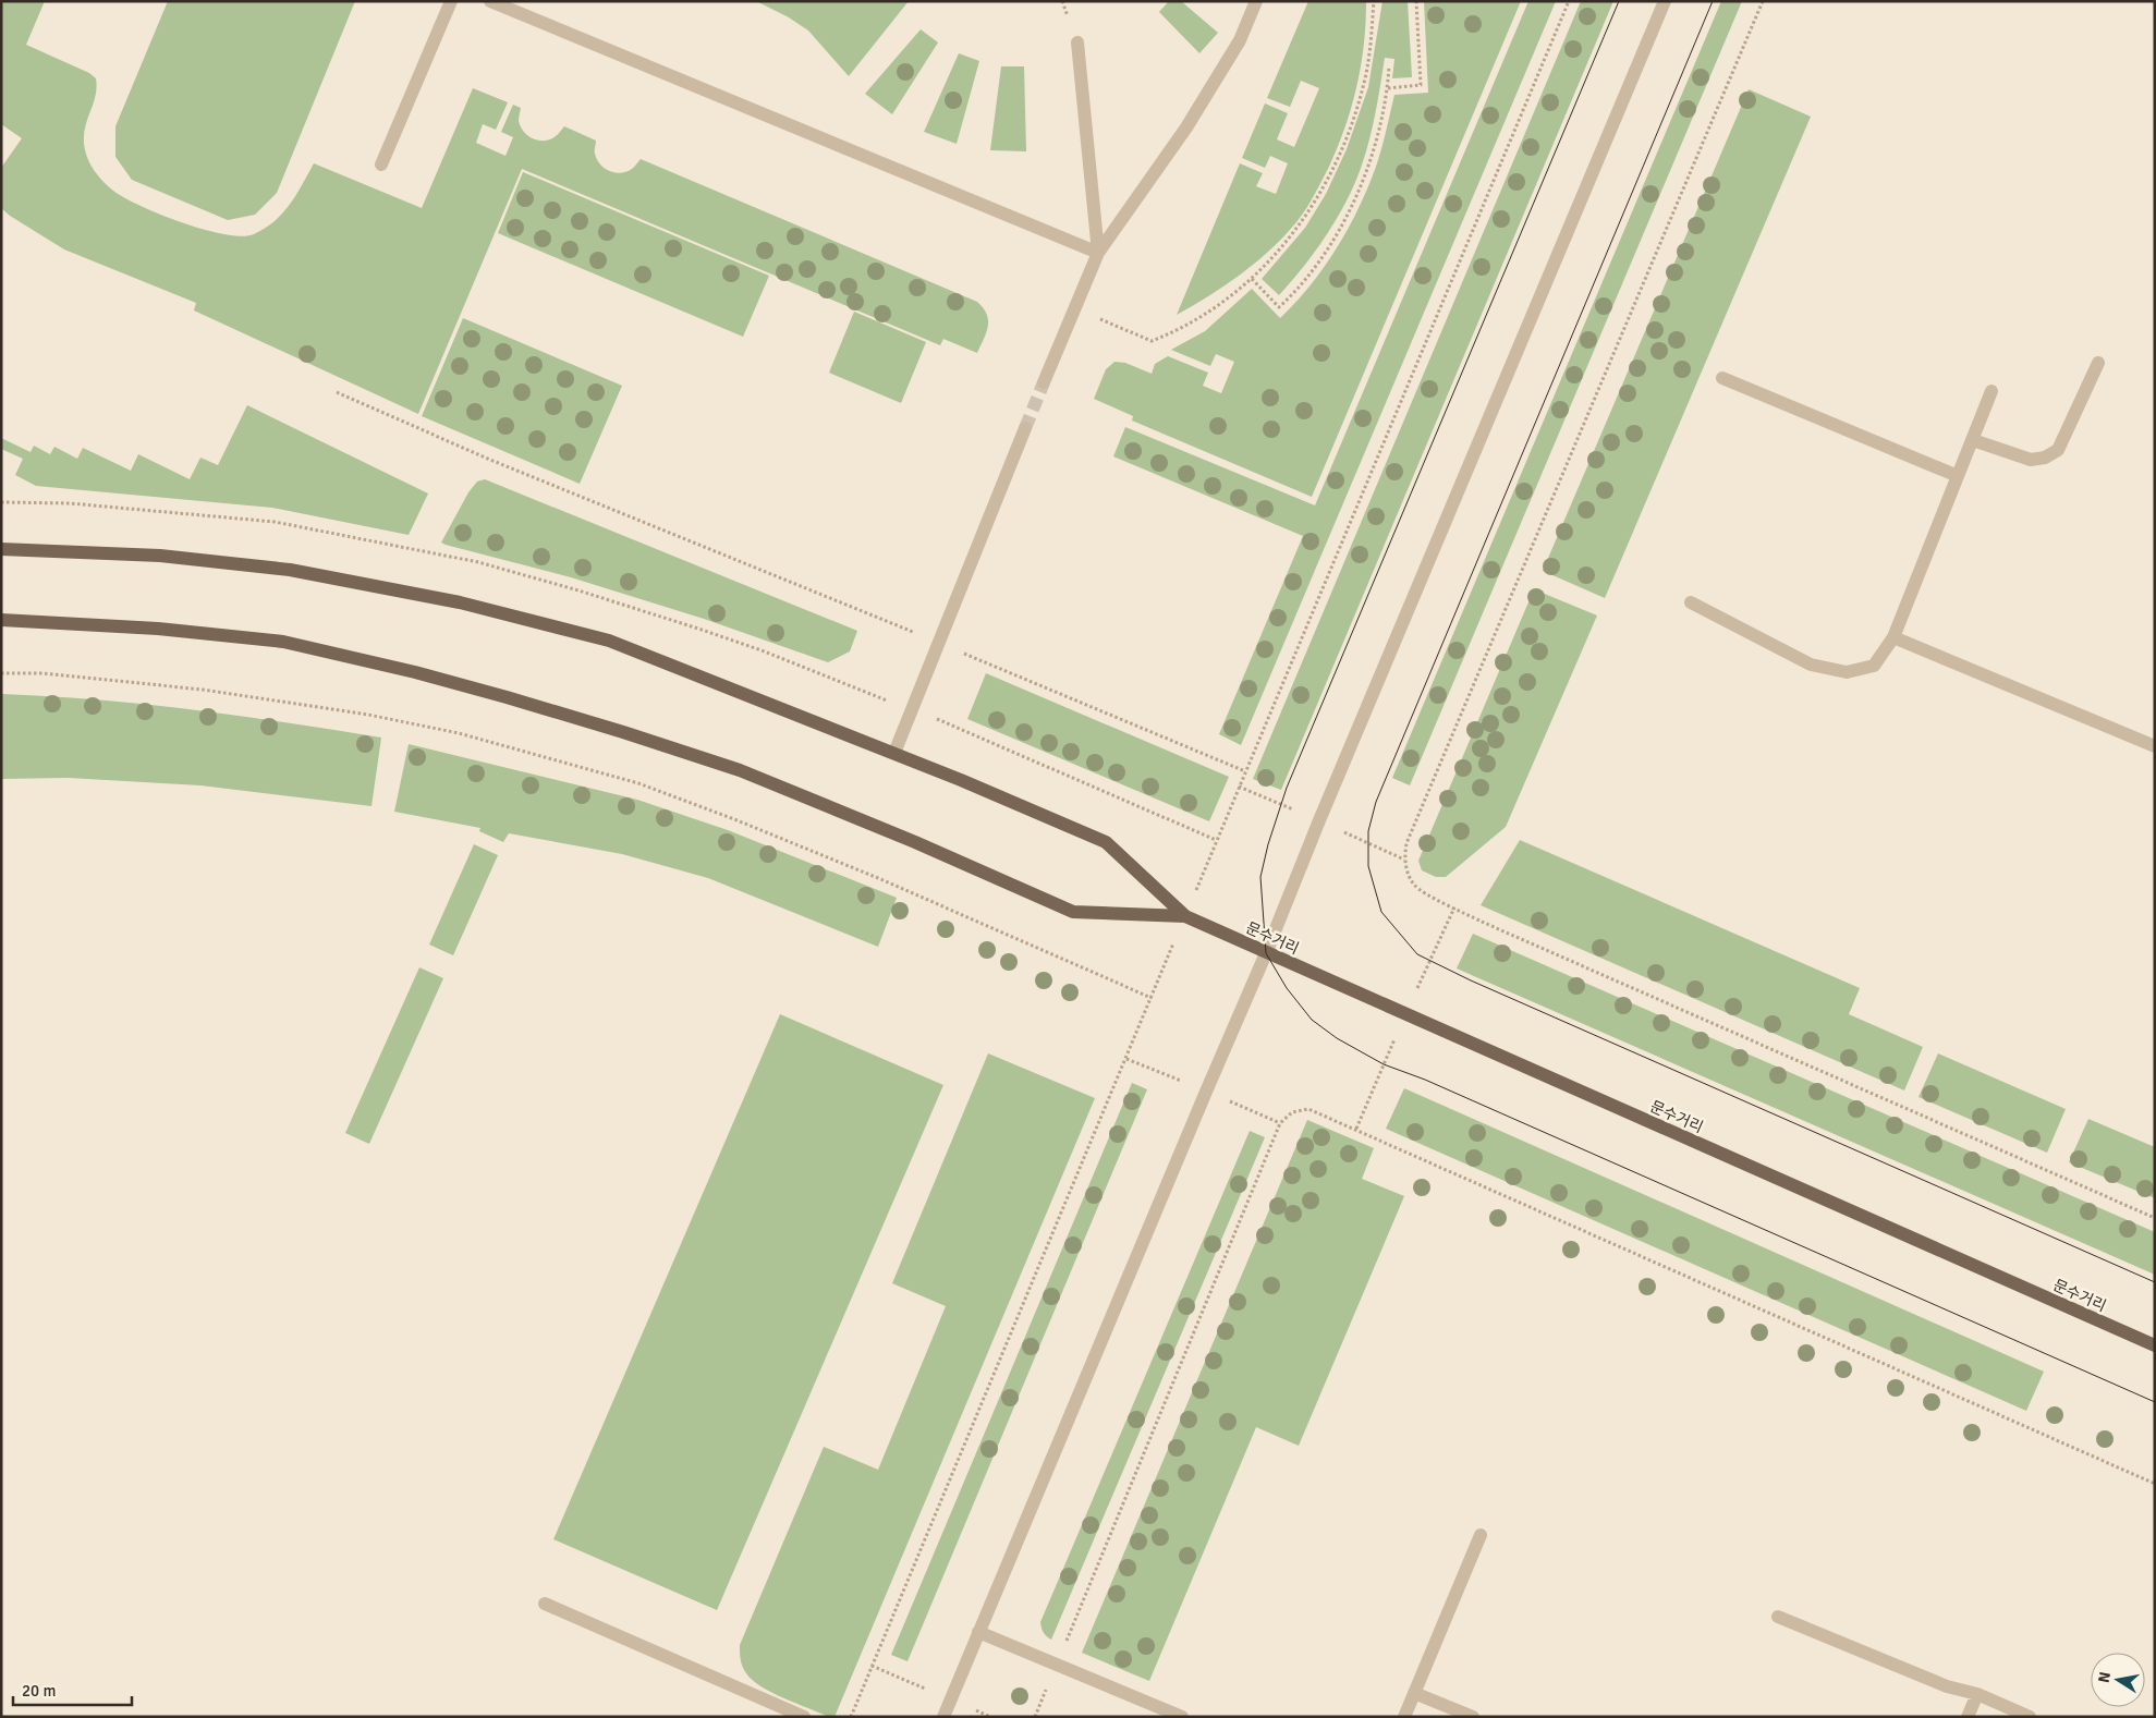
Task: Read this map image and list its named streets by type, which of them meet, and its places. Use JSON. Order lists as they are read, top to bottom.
{
  "streets": {
    "main road": ["문수거리"]
  },
  "scale_bar": "20 m",
  "north": "left"
}
